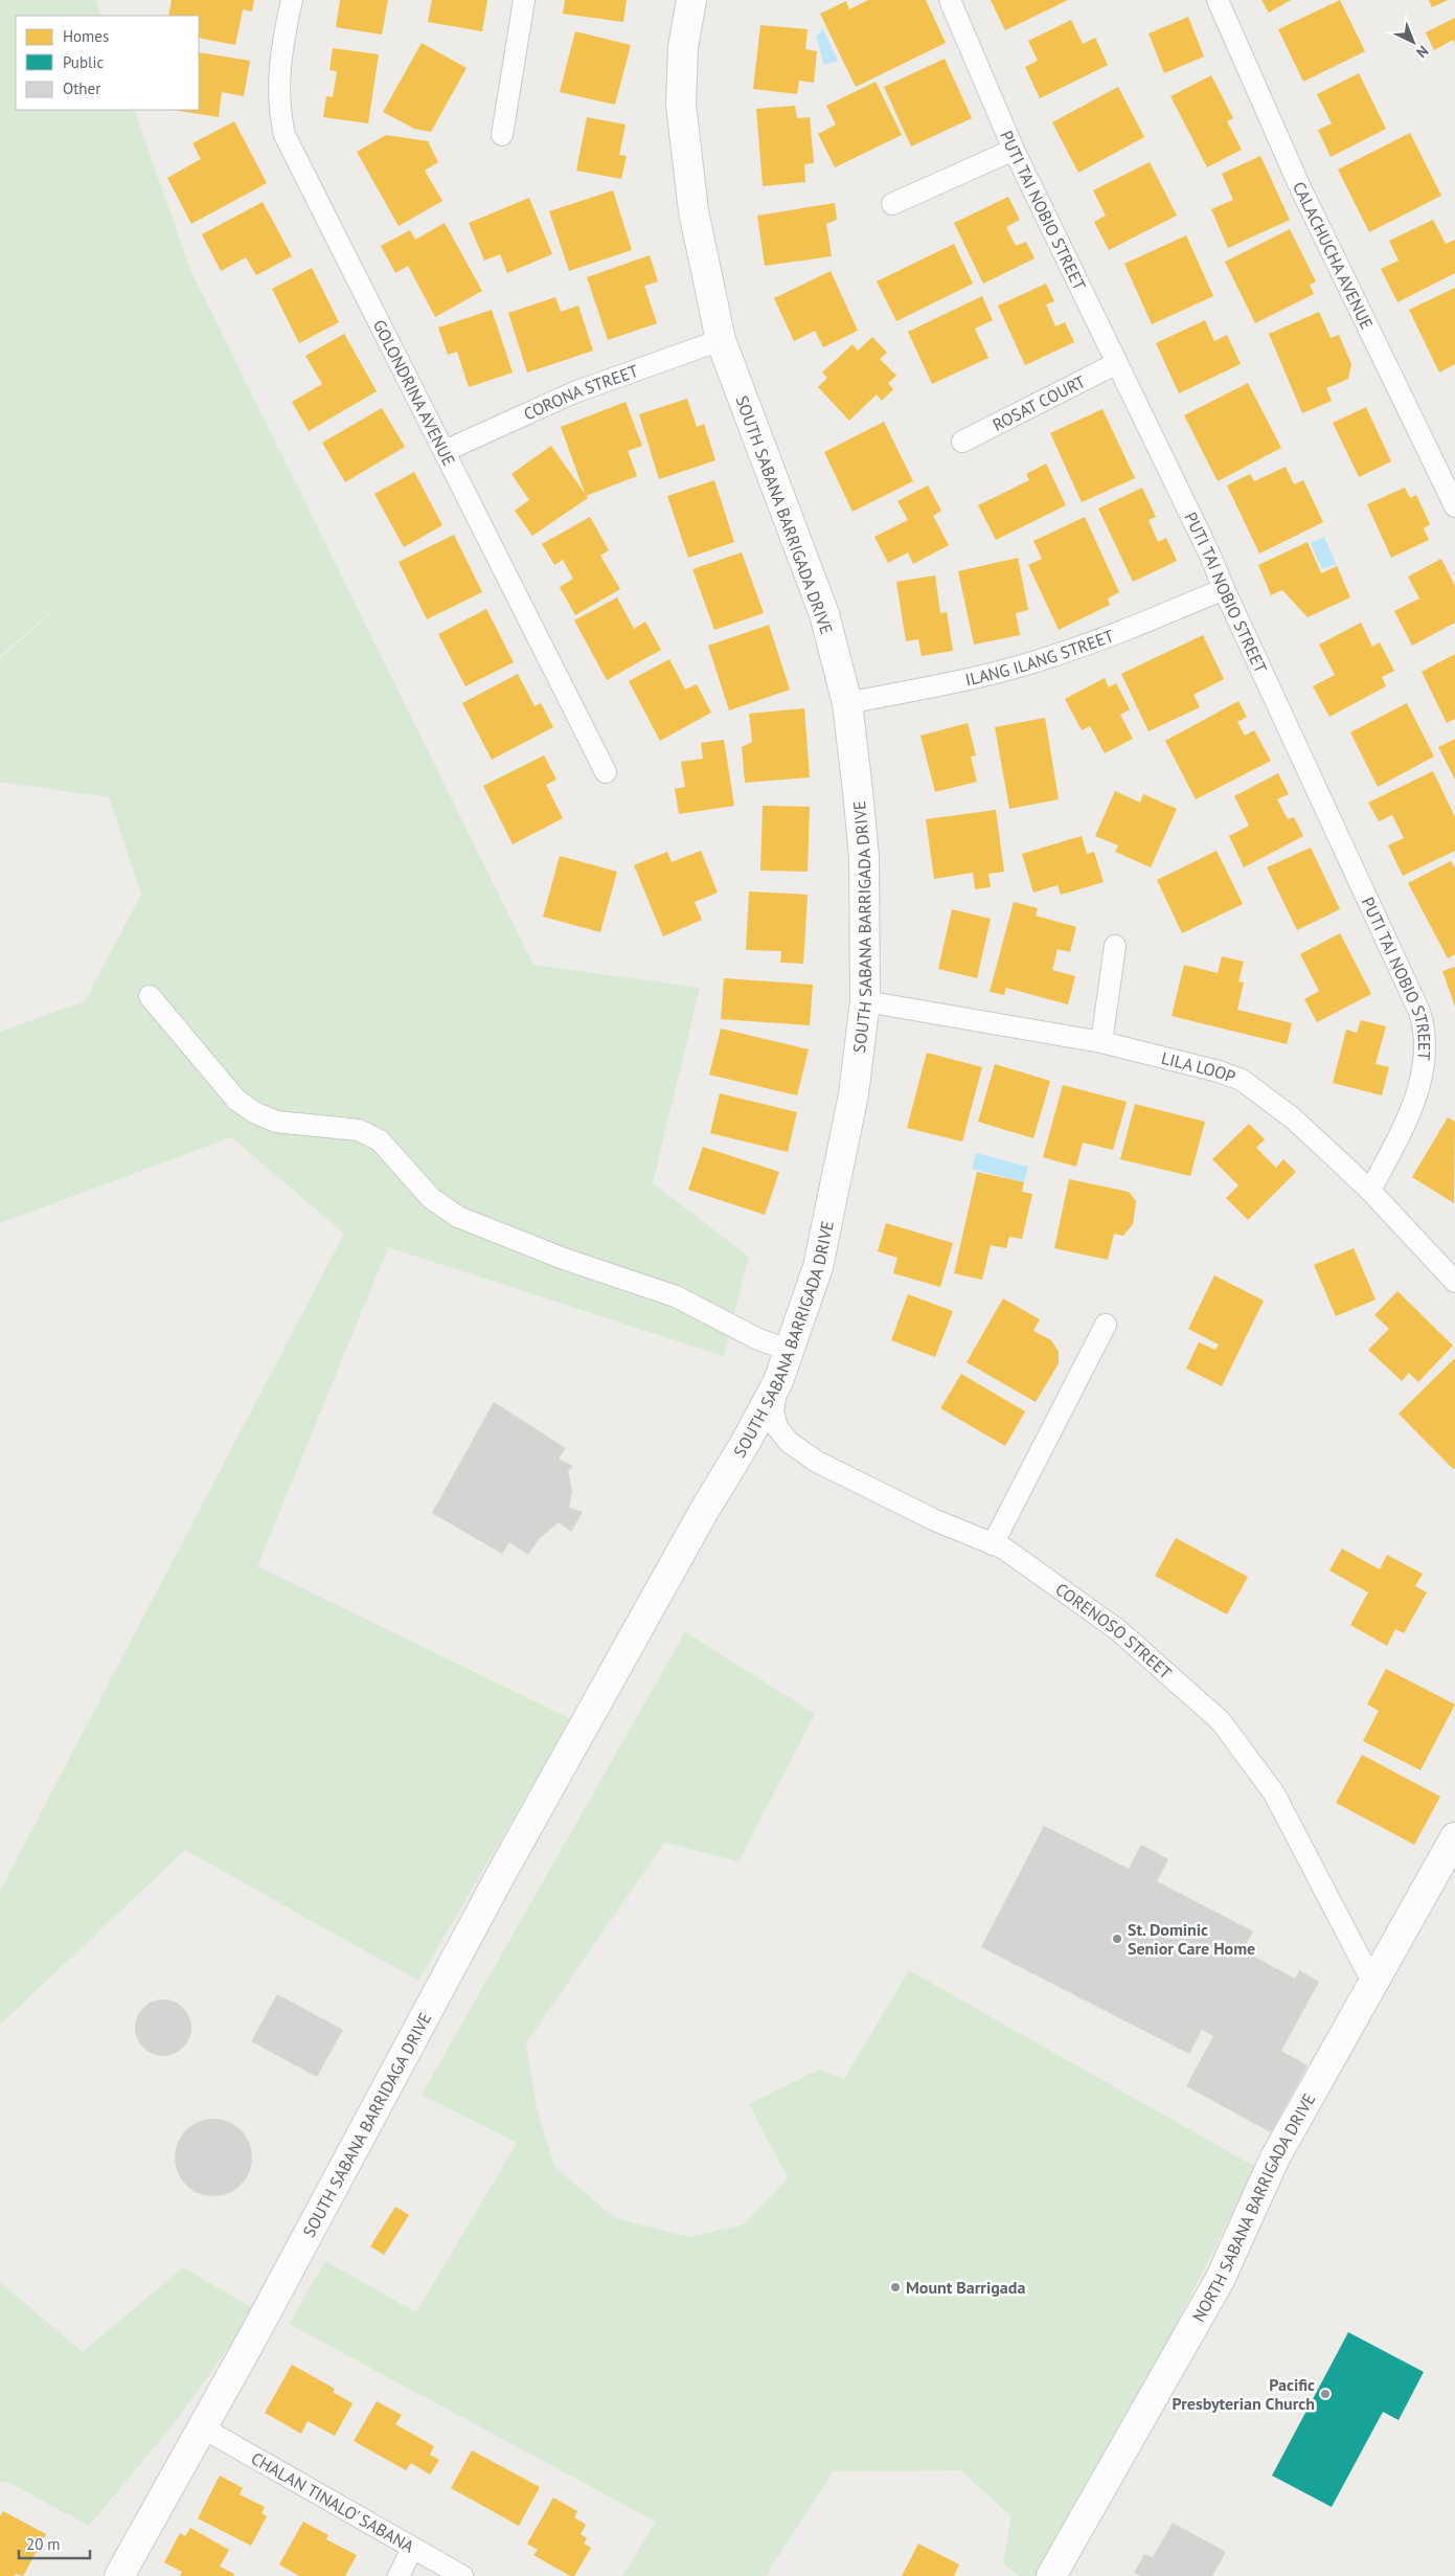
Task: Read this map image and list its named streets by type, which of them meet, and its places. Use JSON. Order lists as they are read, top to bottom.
{
  "streets": {
    "main road": ["SOUTH SABANA BARRIGADA DRIVE", "SOUTH SABANA BARRIDAGA DRIVE", "NORTH SABANA BARRIGADA DRIVE"],
    "street": [
      "PUTI TAI NOBIO STREET",
      "CALACHUCHA AVENUE",
      "GOLONDRINA AVENUE",
      "CORONA STREET",
      "ROSAT COURT",
      "ILANG ILANG STREET",
      "LILA LOOP",
      "CORENOSO STREET",
      "CHALAN TINALO' SABANA"
    ]
  },
  "crossings": [
    ["PUTI TAI NOBIO STREET", "ROSAT COURT"],
    ["PUTI TAI NOBIO STREET", "ILANG ILANG STREET"],
    ["PUTI TAI NOBIO STREET", "LILA LOOP"],
    ["GOLONDRINA AVENUE", "CORONA STREET"],
    ["CORONA STREET", "SOUTH SABANA BARRIGADA DRIVE"],
    ["SOUTH SABANA BARRIGADA DRIVE", "ILANG ILANG STREET"],
    ["SOUTH SABANA BARRIGADA DRIVE", "LILA LOOP"],
    ["SOUTH SABANA BARRIGADA DRIVE", "CORENOSO STREET"],
    ["SOUTH SABANA BARRIGADA DRIVE", "SOUTH SABANA BARRIDAGA DRIVE"],
    ["CORENOSO STREET", "NORTH SABANA BARRIGADA DRIVE"],
    ["SOUTH SABANA BARRIDAGA DRIVE", "CHALAN TINALO' SABANA"]
  ],
  "places": ["St. Dominic Senior Care Home", "Mount Barrigada", "Pacific Presbyterian Church"],
  "legend": ["Homes", "Public", "Other"],
  "scale_bar": "20 m",
  "north": "bottom right"
}
